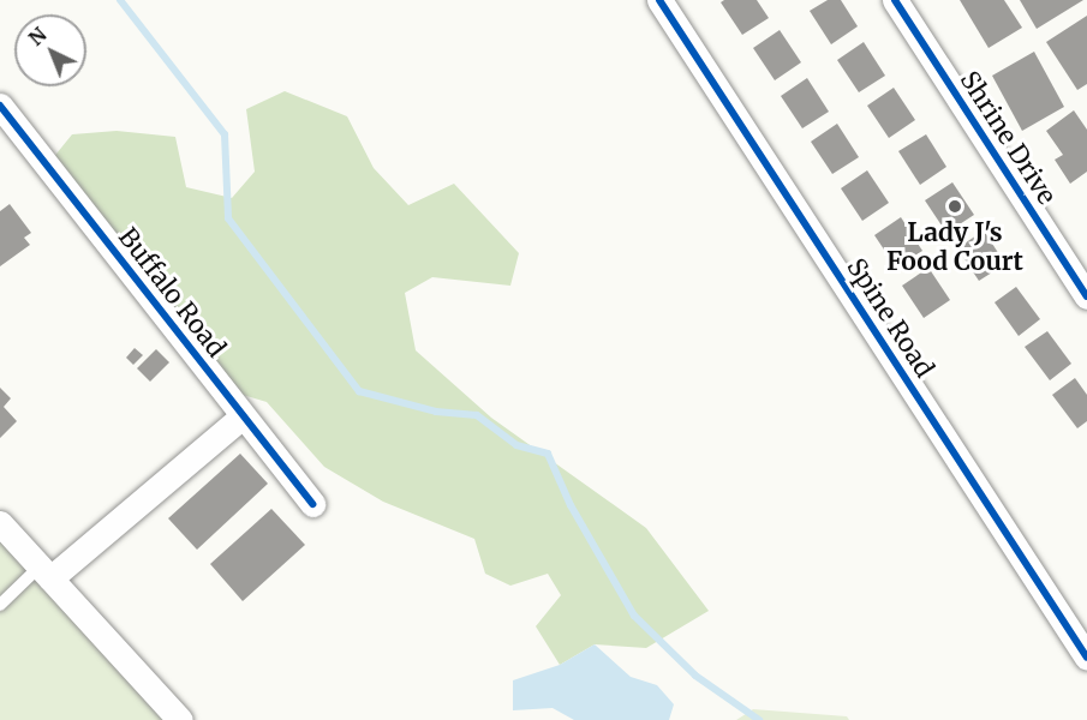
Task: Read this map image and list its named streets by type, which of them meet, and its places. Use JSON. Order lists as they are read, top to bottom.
{
  "streets": {
    "street": ["Shrine Drive", "Buffalo Road", "Spine Road"]
  },
  "places": ["Lady J's Food Court"],
  "north": "top left"
}
